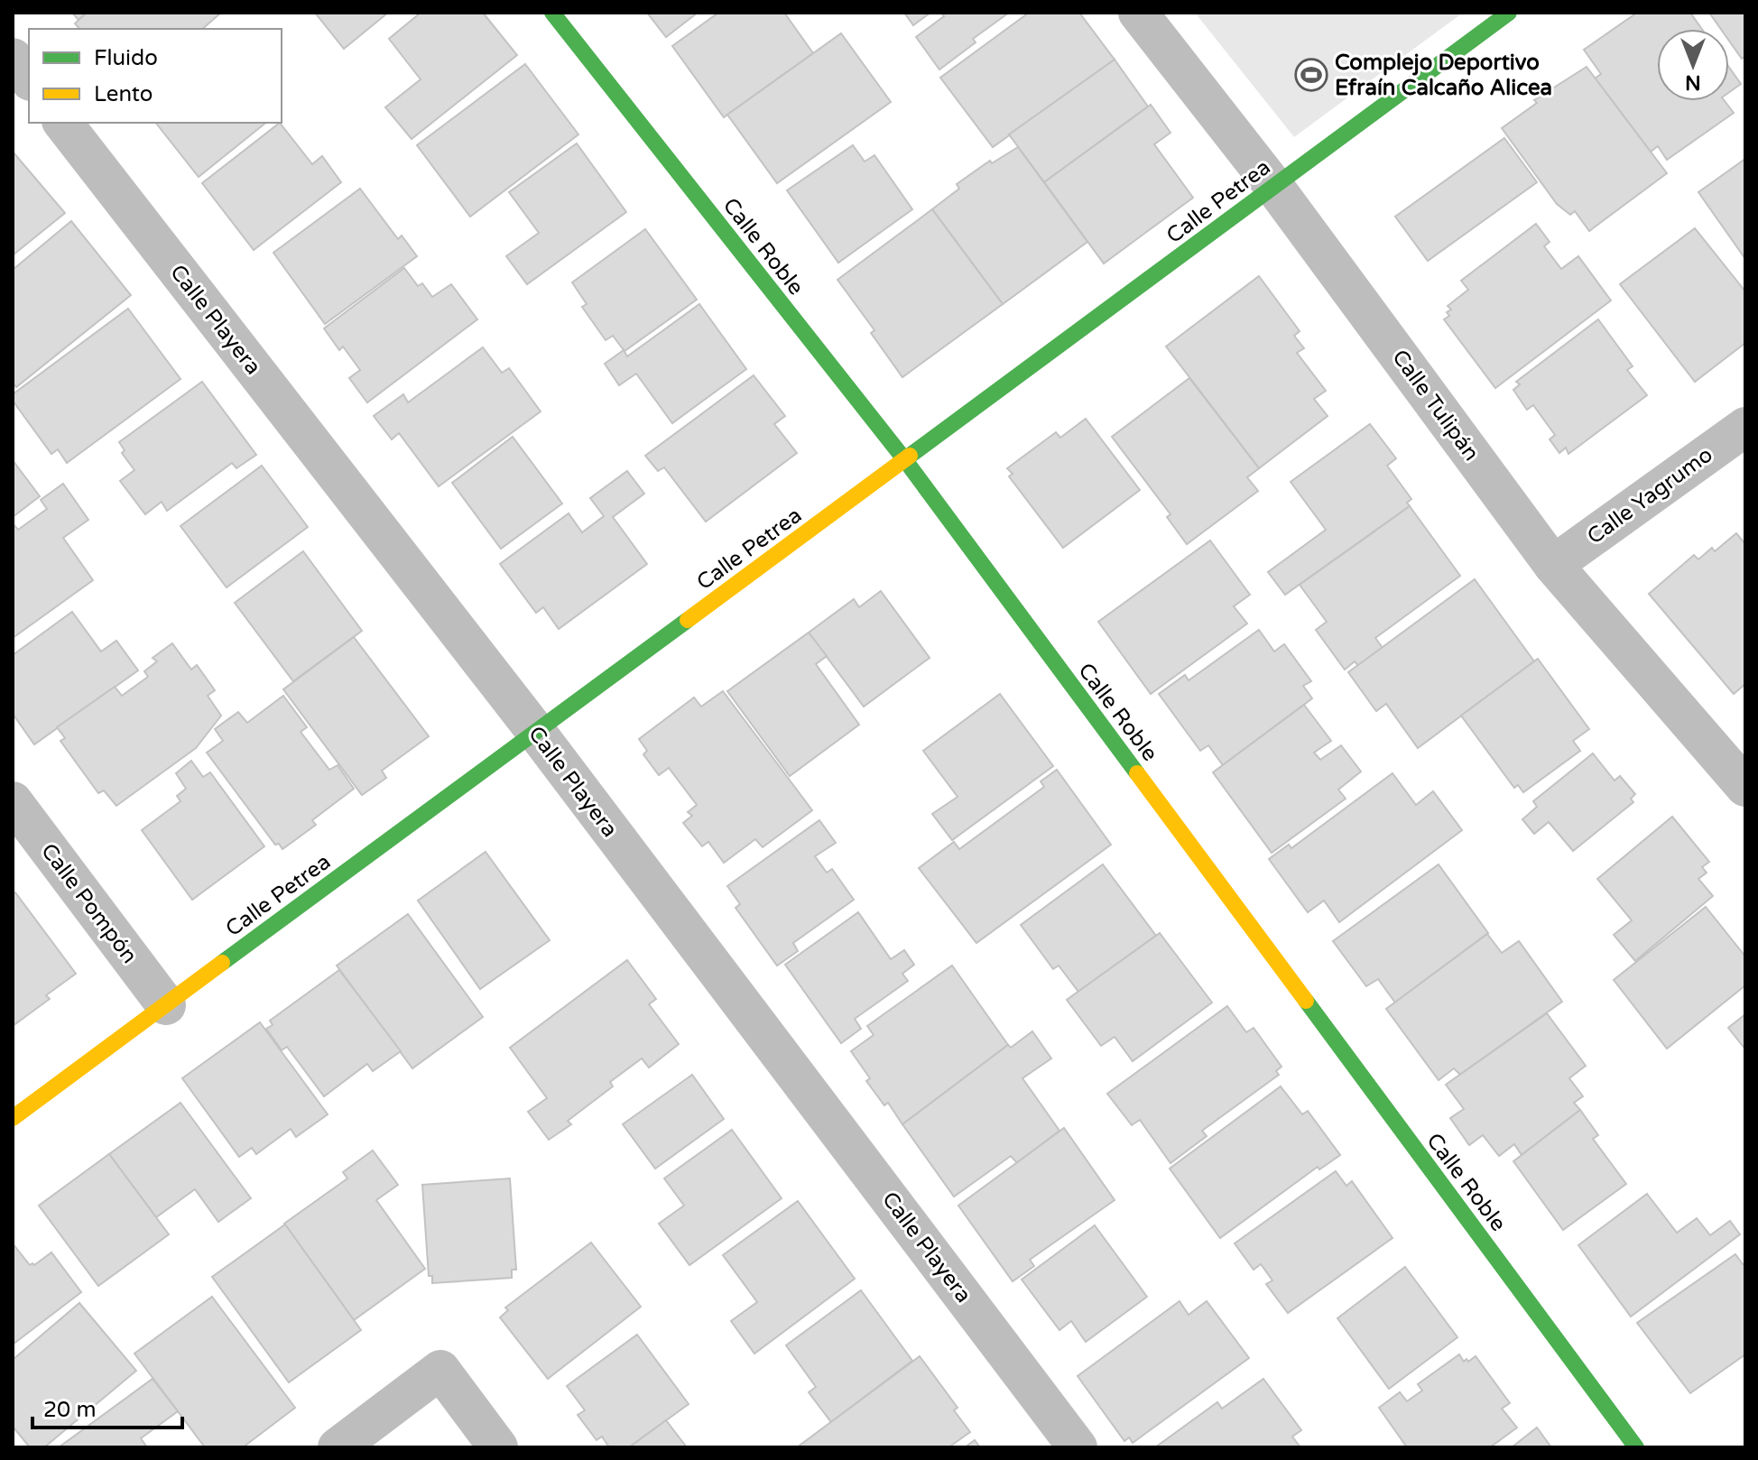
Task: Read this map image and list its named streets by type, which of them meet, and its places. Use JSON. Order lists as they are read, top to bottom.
{
  "streets": {
    "street": [
      "Calle Petrea",
      "Calle Roble",
      "Calle Playera",
      "Calle Tulipán",
      "Calle Yagrumo",
      "Calle Pompón"
    ]
  },
  "crossings": [
    ["Calle Petrea", "Calle Roble"],
    ["Calle Petrea", "Calle Playera"],
    ["Calle Petrea", "Calle Tulipán"],
    ["Calle Petrea", "Calle Pompón"],
    ["Calle Tulipán", "Calle Yagrumo"]
  ],
  "places": {
    "sports": ["Complejo Deportivo Efraín Calcaño Alicea"]
  },
  "legend": ["Fluido", "Lento"],
  "scale_bar": "20 m",
  "north": "bottom"
}
